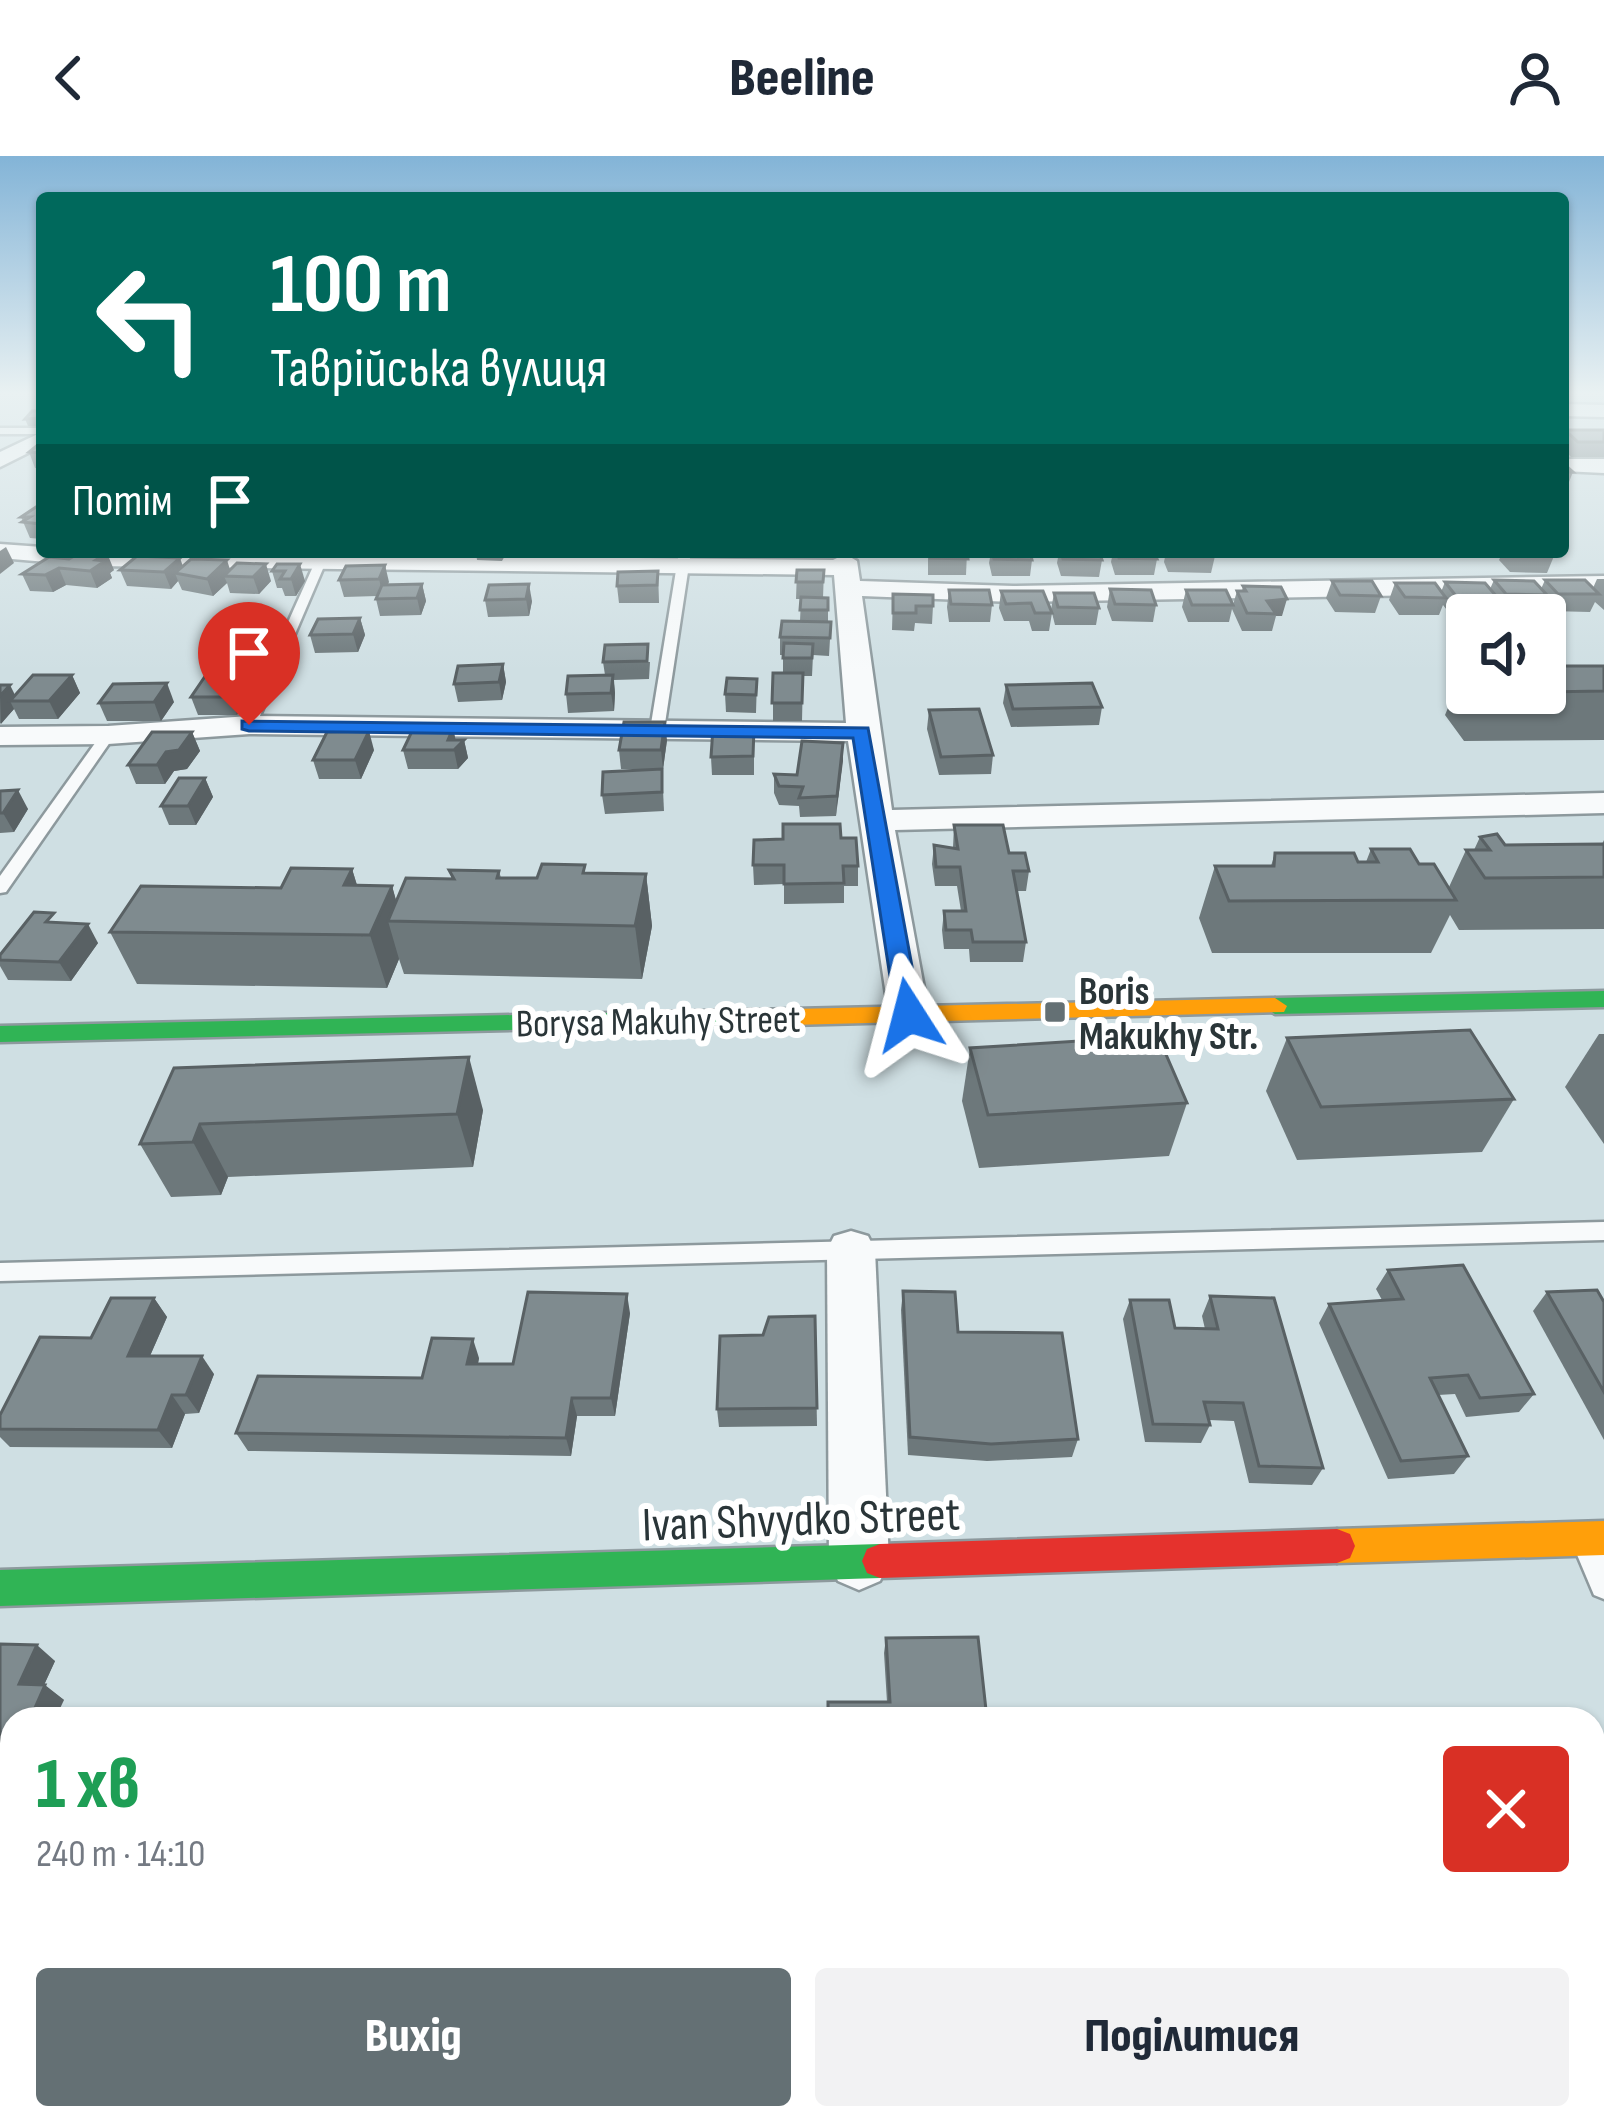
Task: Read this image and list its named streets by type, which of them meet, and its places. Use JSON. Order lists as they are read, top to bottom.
{
  "streets": {
    "main road": ["Borysa Makuhy Street", "Ivan Shvydko Street"]
  },
  "places": {
    "transit": ["Boris Makukhy Str."]
  },
  "page": {
    "header": "Beeline",
    "turn": ["100 m", "Таврійська вулиця"],
    "then": "Потім",
    "heading": ["1 хв", "240 m · 14:10"],
    "buttons": ["Вихід", "Поділитися"]
  }
}
